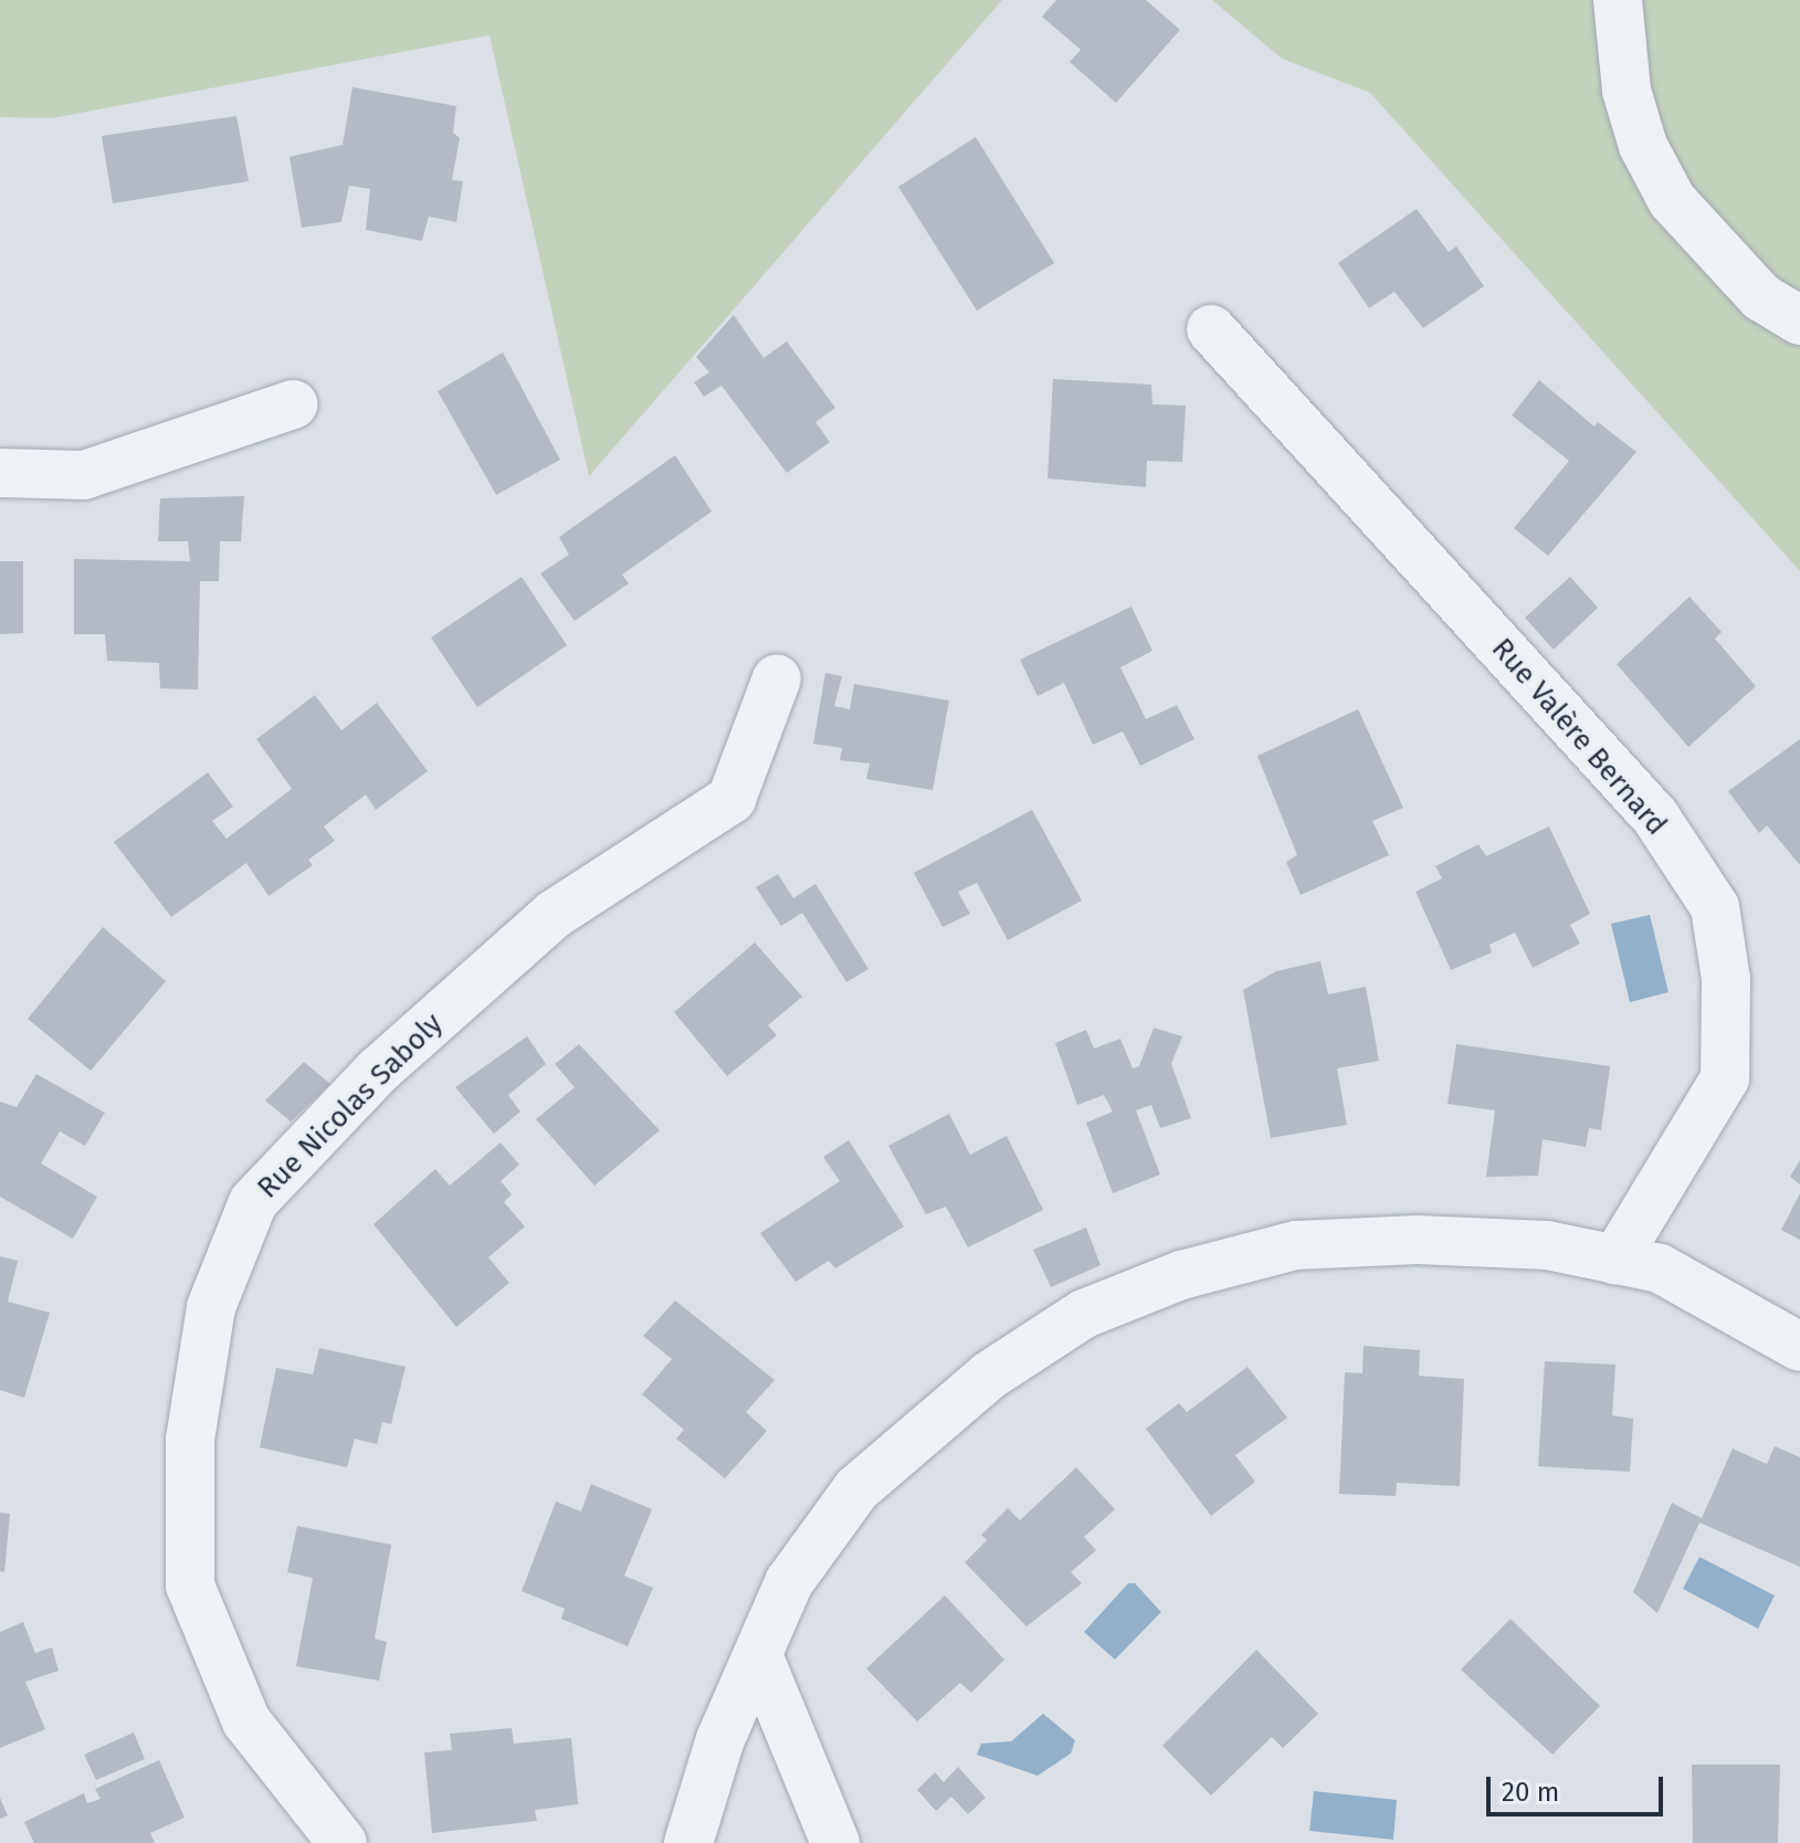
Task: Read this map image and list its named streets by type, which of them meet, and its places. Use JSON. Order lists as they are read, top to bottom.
{
  "streets": {
    "street": ["Rue Valère Bernard", "Rue Nicolas Saboly"]
  },
  "scale_bar": "20 m"
}
